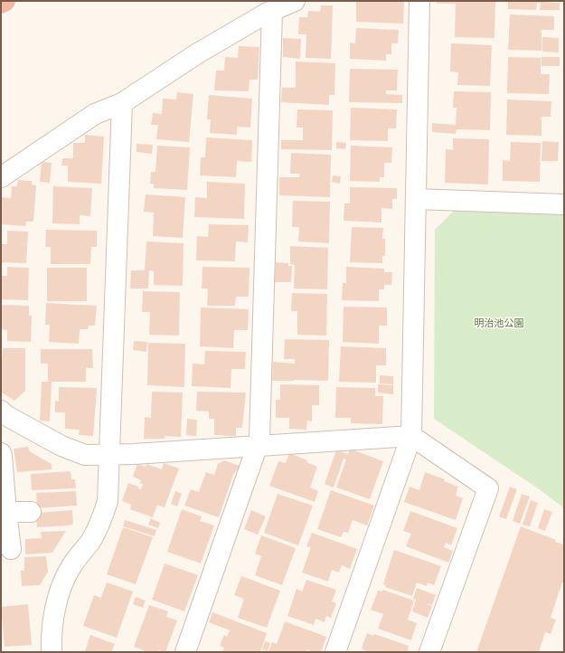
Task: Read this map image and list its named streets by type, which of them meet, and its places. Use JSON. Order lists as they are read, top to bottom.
{
  "parks": ["明治池公園"]
}
